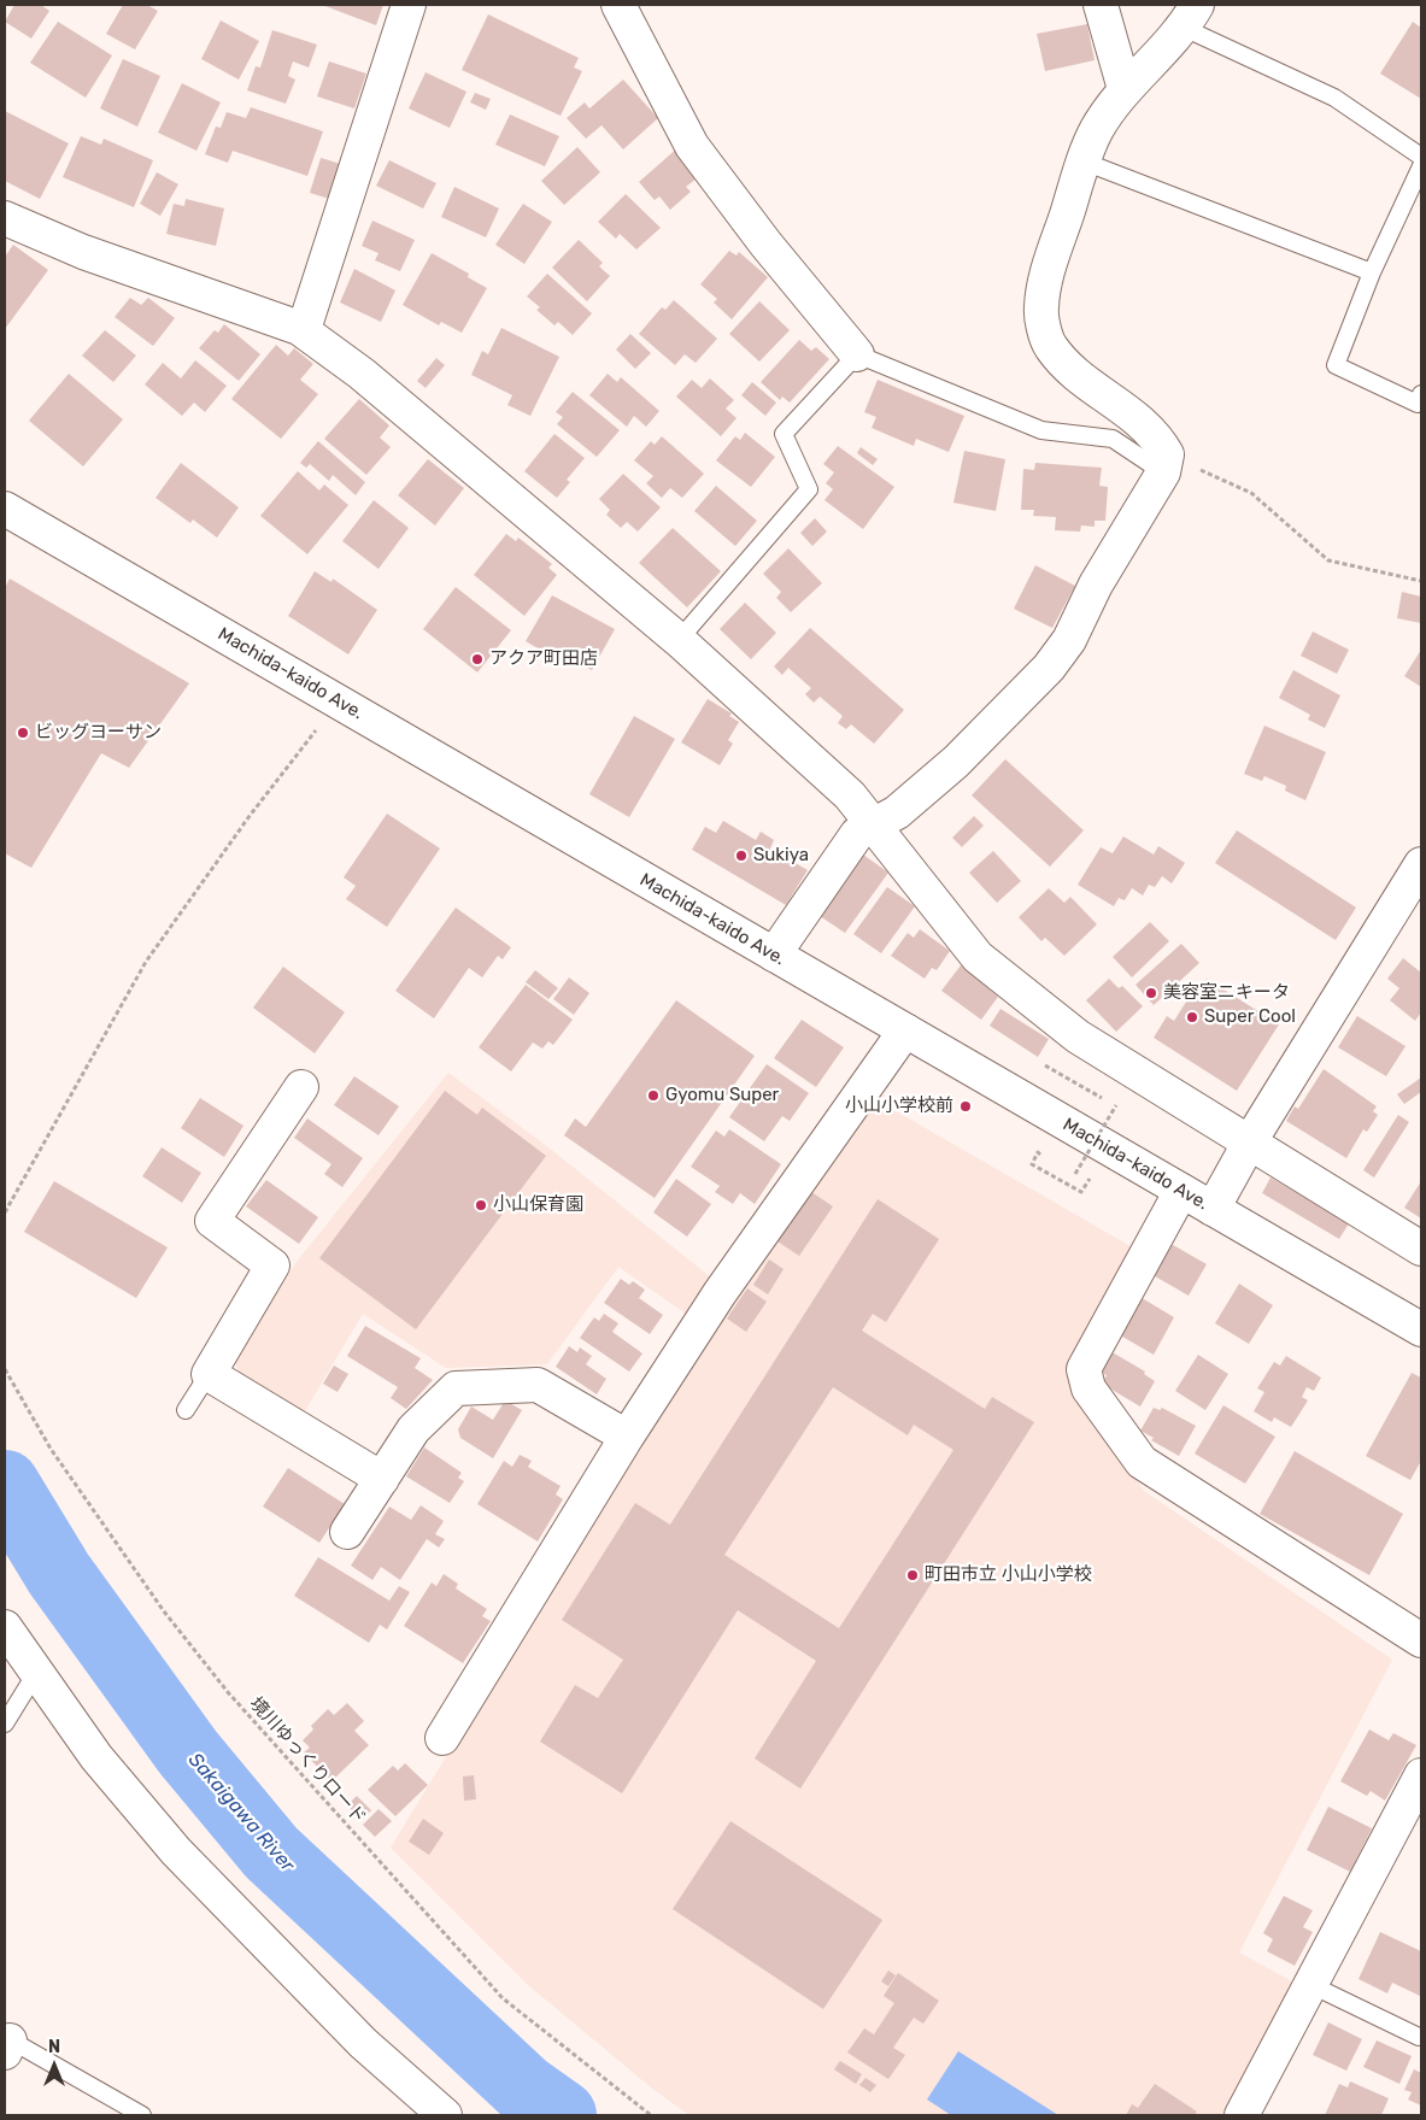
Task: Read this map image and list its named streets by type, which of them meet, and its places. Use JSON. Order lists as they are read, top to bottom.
{
  "streets": {
    "street": ["Machida-kaido Ave."],
    "path": ["境川ゆっくりロード"]
  },
  "water": ["Sakaigawa River"],
  "places": [
    "アクア町田店",
    "ビッグヨーサン",
    "Sukiya",
    "美容室ニキータ",
    "Super Cool",
    "Gyomu Super",
    "小山小学校前",
    "小山保育園",
    "町田市立 小山小学校"
  ],
  "north": "top"
}
